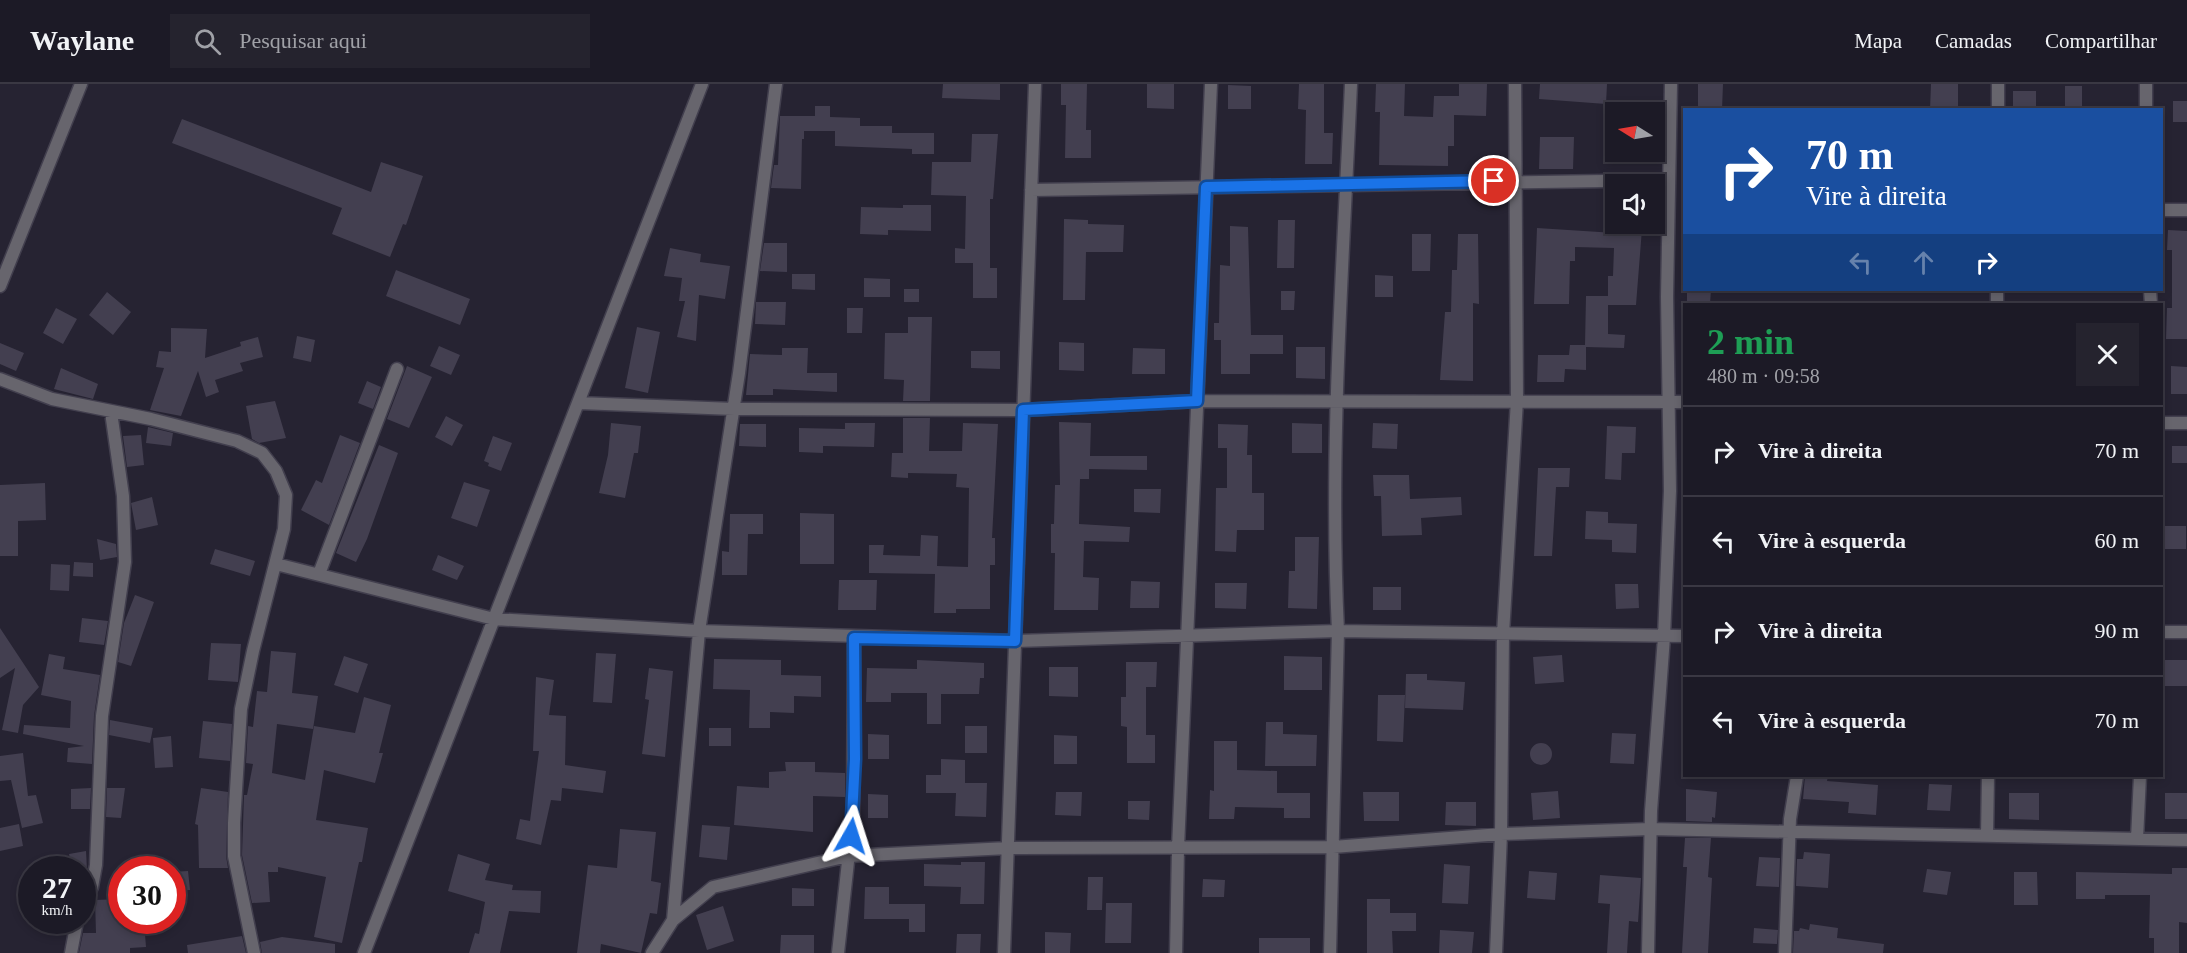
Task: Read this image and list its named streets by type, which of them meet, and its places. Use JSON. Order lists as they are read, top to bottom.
{
  "north": "left",
  "page": {
    "header": "Waylane",
    "search": "Pesquisar aqui",
    "nav": ["Mapa", "Camadas", "Compartilhar"],
    "turn": ["70 m", "Vire à direita"],
    "heading": ["2 min", "480 m · 09:58"],
    "list": [
      {
        "name": "Vire à direita",
        "value": "70 m"
      },
      {
        "name": "Vire à esquerda",
        "value": "60 m"
      },
      {
        "name": "Vire à direita",
        "value": "90 m"
      },
      {
        "name": "Vire à esquerda",
        "value": "70 m"
      }
    ],
    "speed": "27 km/h",
    "limit": "30"
  }
}
